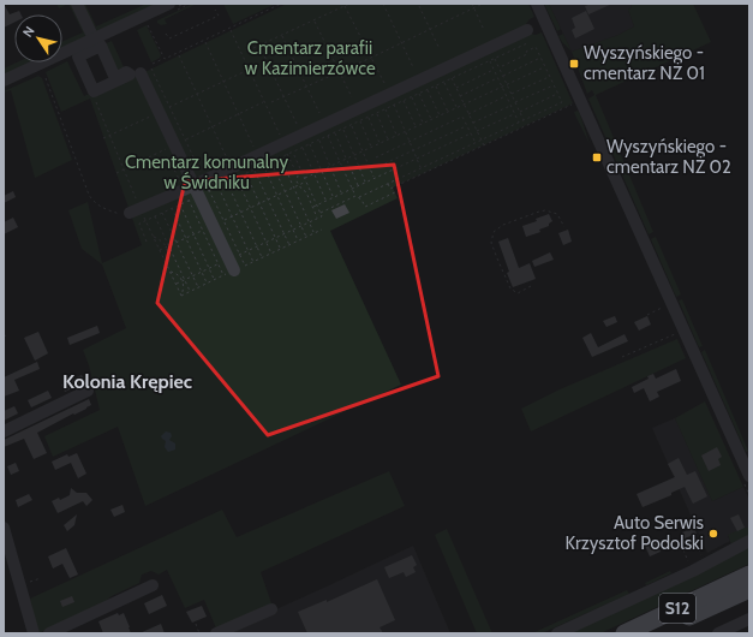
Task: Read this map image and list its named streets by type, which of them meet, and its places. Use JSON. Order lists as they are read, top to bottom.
{
  "streets": {
    "highway": ["S12"]
  },
  "districts": ["Kolonia Krępiec"],
  "parks": ["Cmentarz parafii w Kazimierzówce", "Cmentarz komunalny w Świdniku"],
  "places": {
    "transit": ["Wyszyńskiego - cmentarz NŻ 01", "Wyszyńskiego - cmentarz NŻ 02"],
    "other": ["Auto Serwis Krzysztof Podolski"]
  },
  "north": "top left"
}
